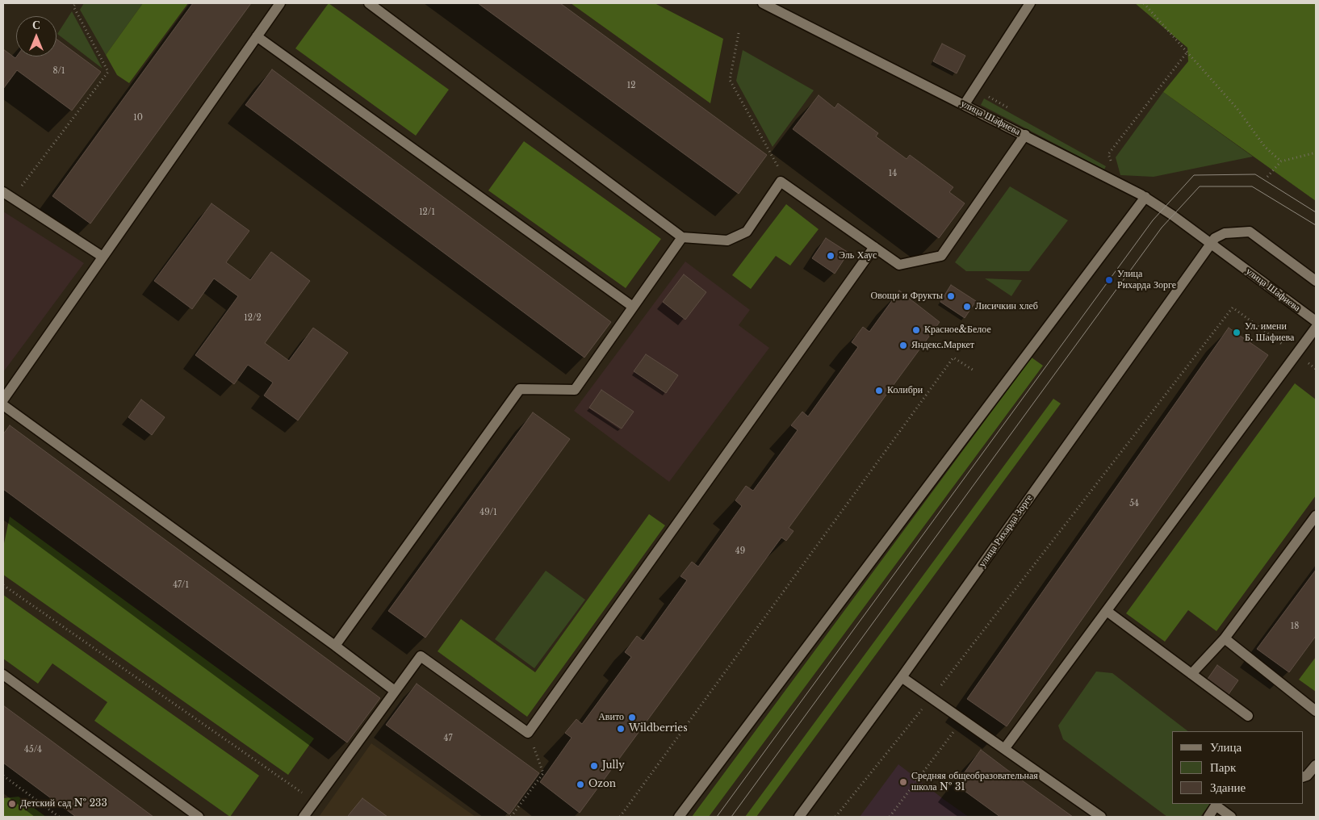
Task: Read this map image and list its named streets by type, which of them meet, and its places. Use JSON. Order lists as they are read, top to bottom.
{
  "streets": {
    "street": ["улица Шафиева", "улица Рихарда Зорге"]
  },
  "crossings": [
    ["улица Шафиева", "улица Рихарда Зорге"]
  ],
  "places": [
    "Эль Хаус",
    "Улица Рихарда Зорге",
    "Овощи и Фрукты",
    "Лисичкин хлеб",
    "Красное&Белое",
    "Ул. имени Б. Шафиева",
    "Яндекс.Маркет",
    "Колибри",
    "Авито",
    "Wildberries",
    "Jully",
    "Средняя общеобразовательная школа № 31",
    "Ozon",
    "Детский сад № 233"
  ],
  "house_numbers": [
    "8/1",
    "12",
    "10",
    "14",
    "12/1",
    "12/2",
    "54",
    "49/1",
    "49",
    "47/1",
    "18",
    "47",
    "45/4"
  ],
  "legend": ["Улица", "Парк", "Здание"],
  "north": "top"
}
